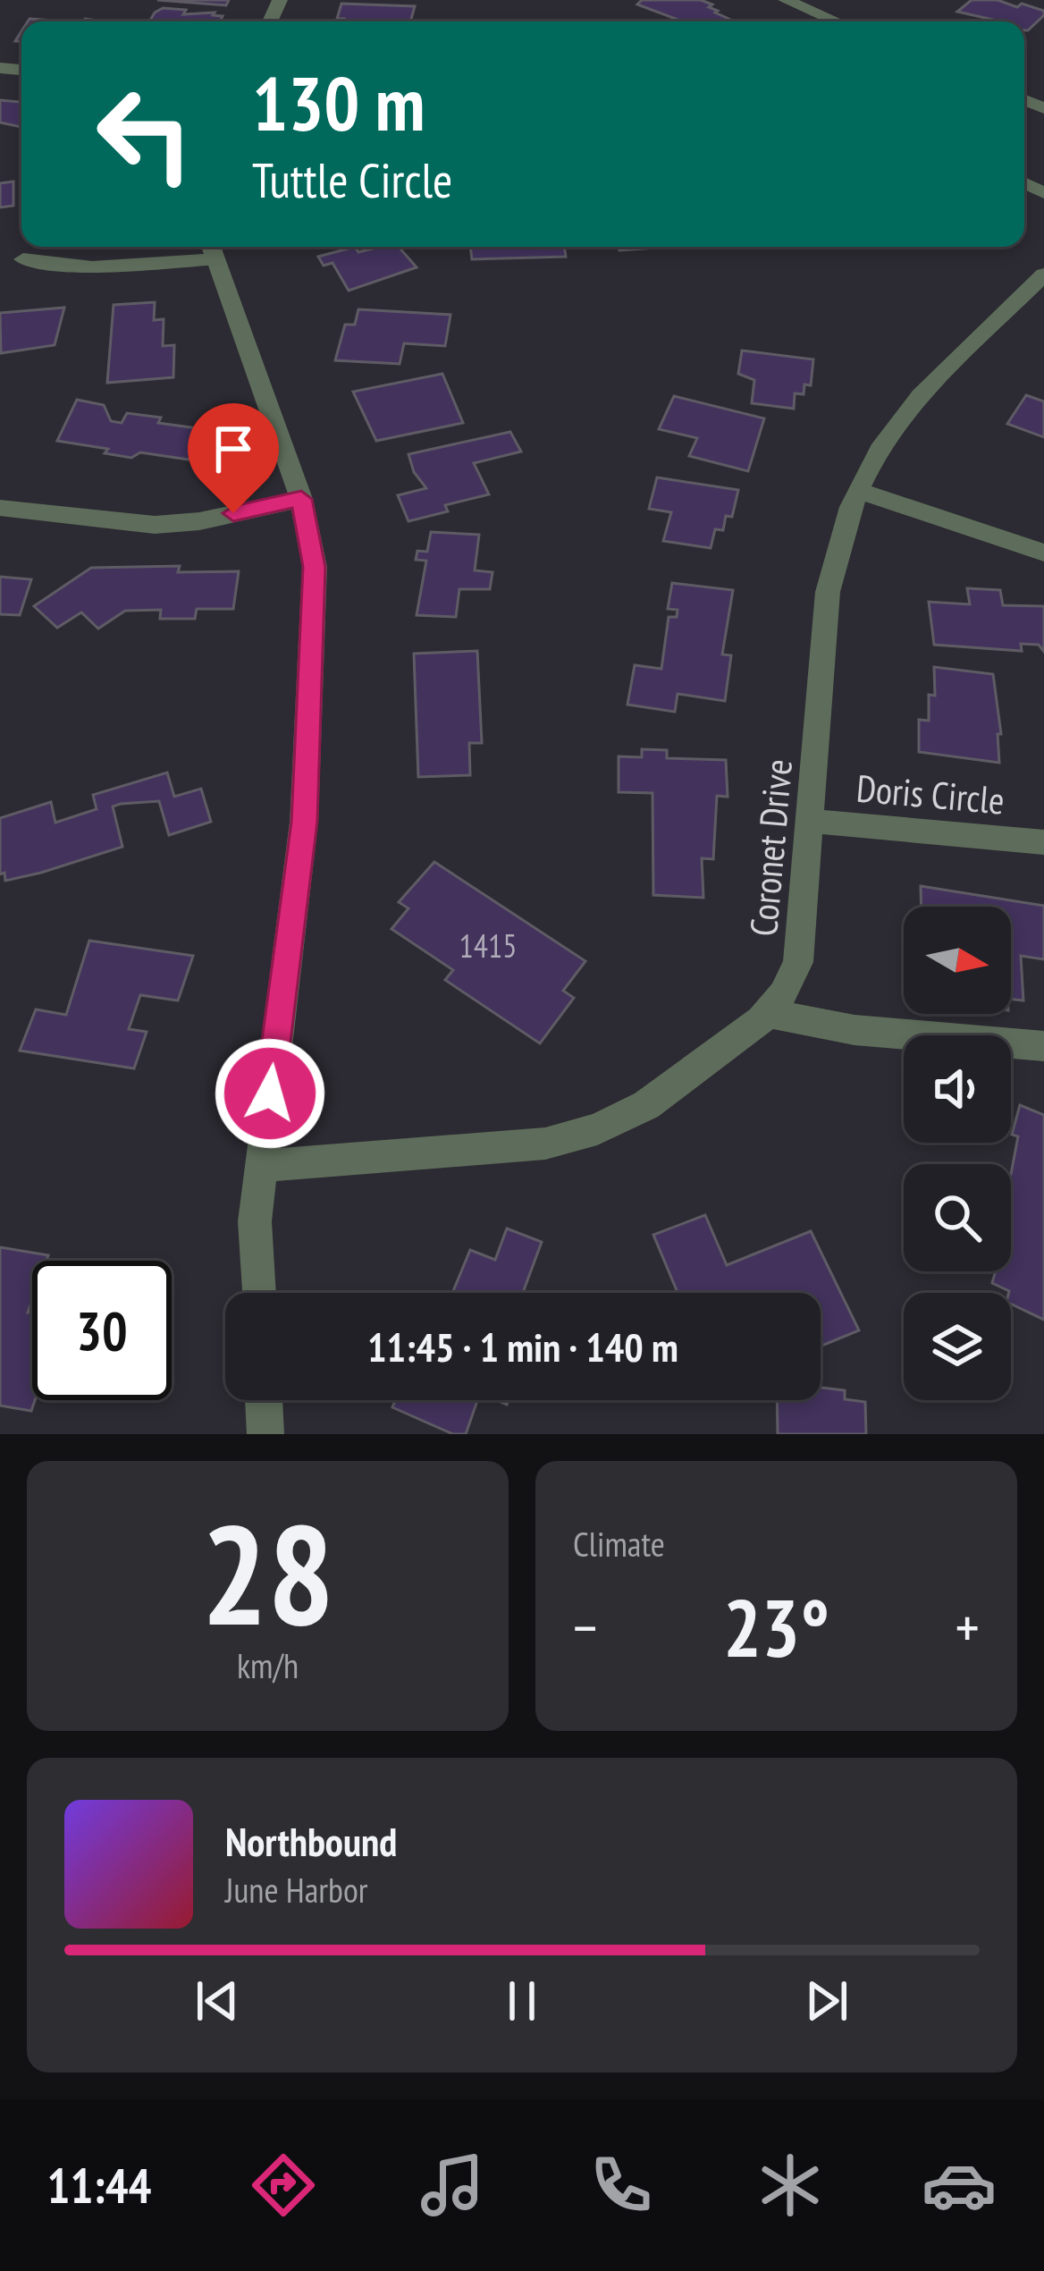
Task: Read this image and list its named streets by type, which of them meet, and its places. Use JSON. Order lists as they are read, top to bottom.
{
  "streets": {
    "street": ["Doris Circle", "Coronet Drive"]
  },
  "crossings": [
    ["Doris Circle", "Coronet Drive"]
  ],
  "house_numbers": ["1415"],
  "north": "right",
  "page": {
    "turn": ["130 m", "Tuttle Circle"],
    "limit": "30",
    "trip": "11:45 · 1 min · 140 m",
    "tile": [
      ["28", "km/h"],
      "Climate"
    ],
    "heat": ["−", "23°", "+"],
    "song": ["Northbound", "June Harbor"],
    "tabs": "11:44"
  }
}
